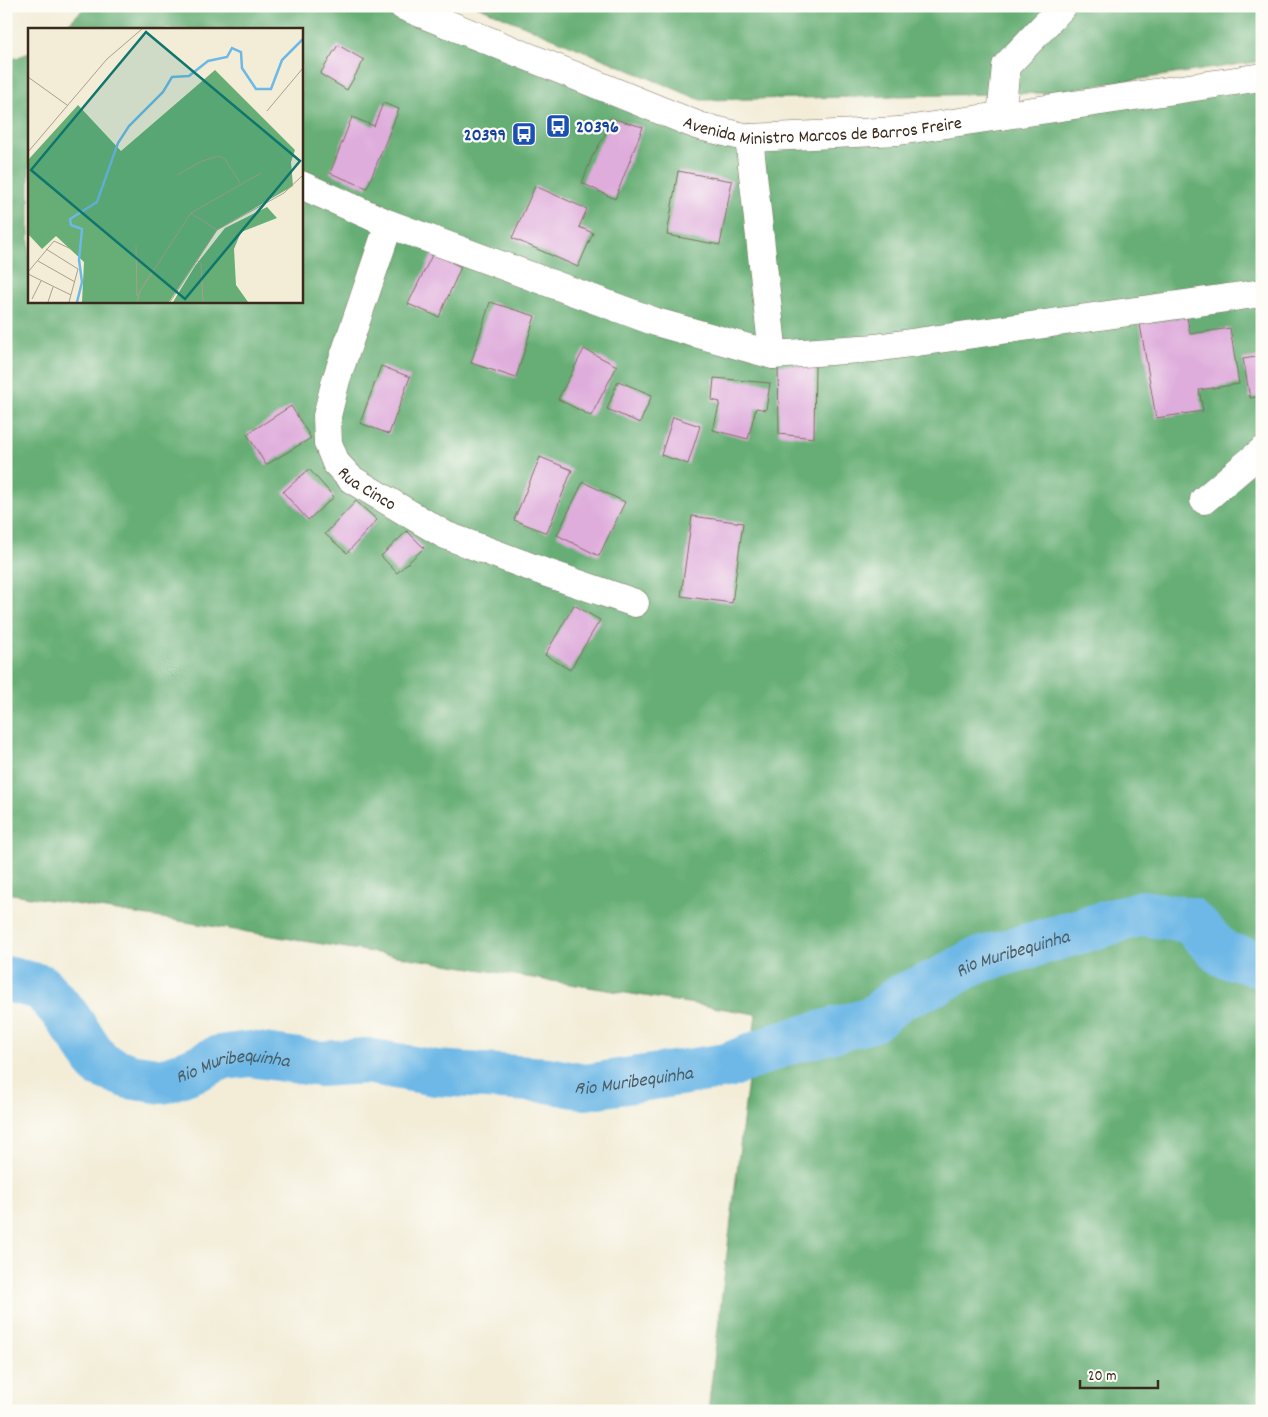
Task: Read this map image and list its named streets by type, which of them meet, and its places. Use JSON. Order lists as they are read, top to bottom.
{
  "streets": {
    "street": ["Avenida Ministro Marcos de Barros Freire", "Rua Cinco"]
  },
  "water": ["Rio Muribequinha"],
  "places": {
    "bus stop": ["20396", "20399"]
  },
  "scale_bar": "20 m"
}
